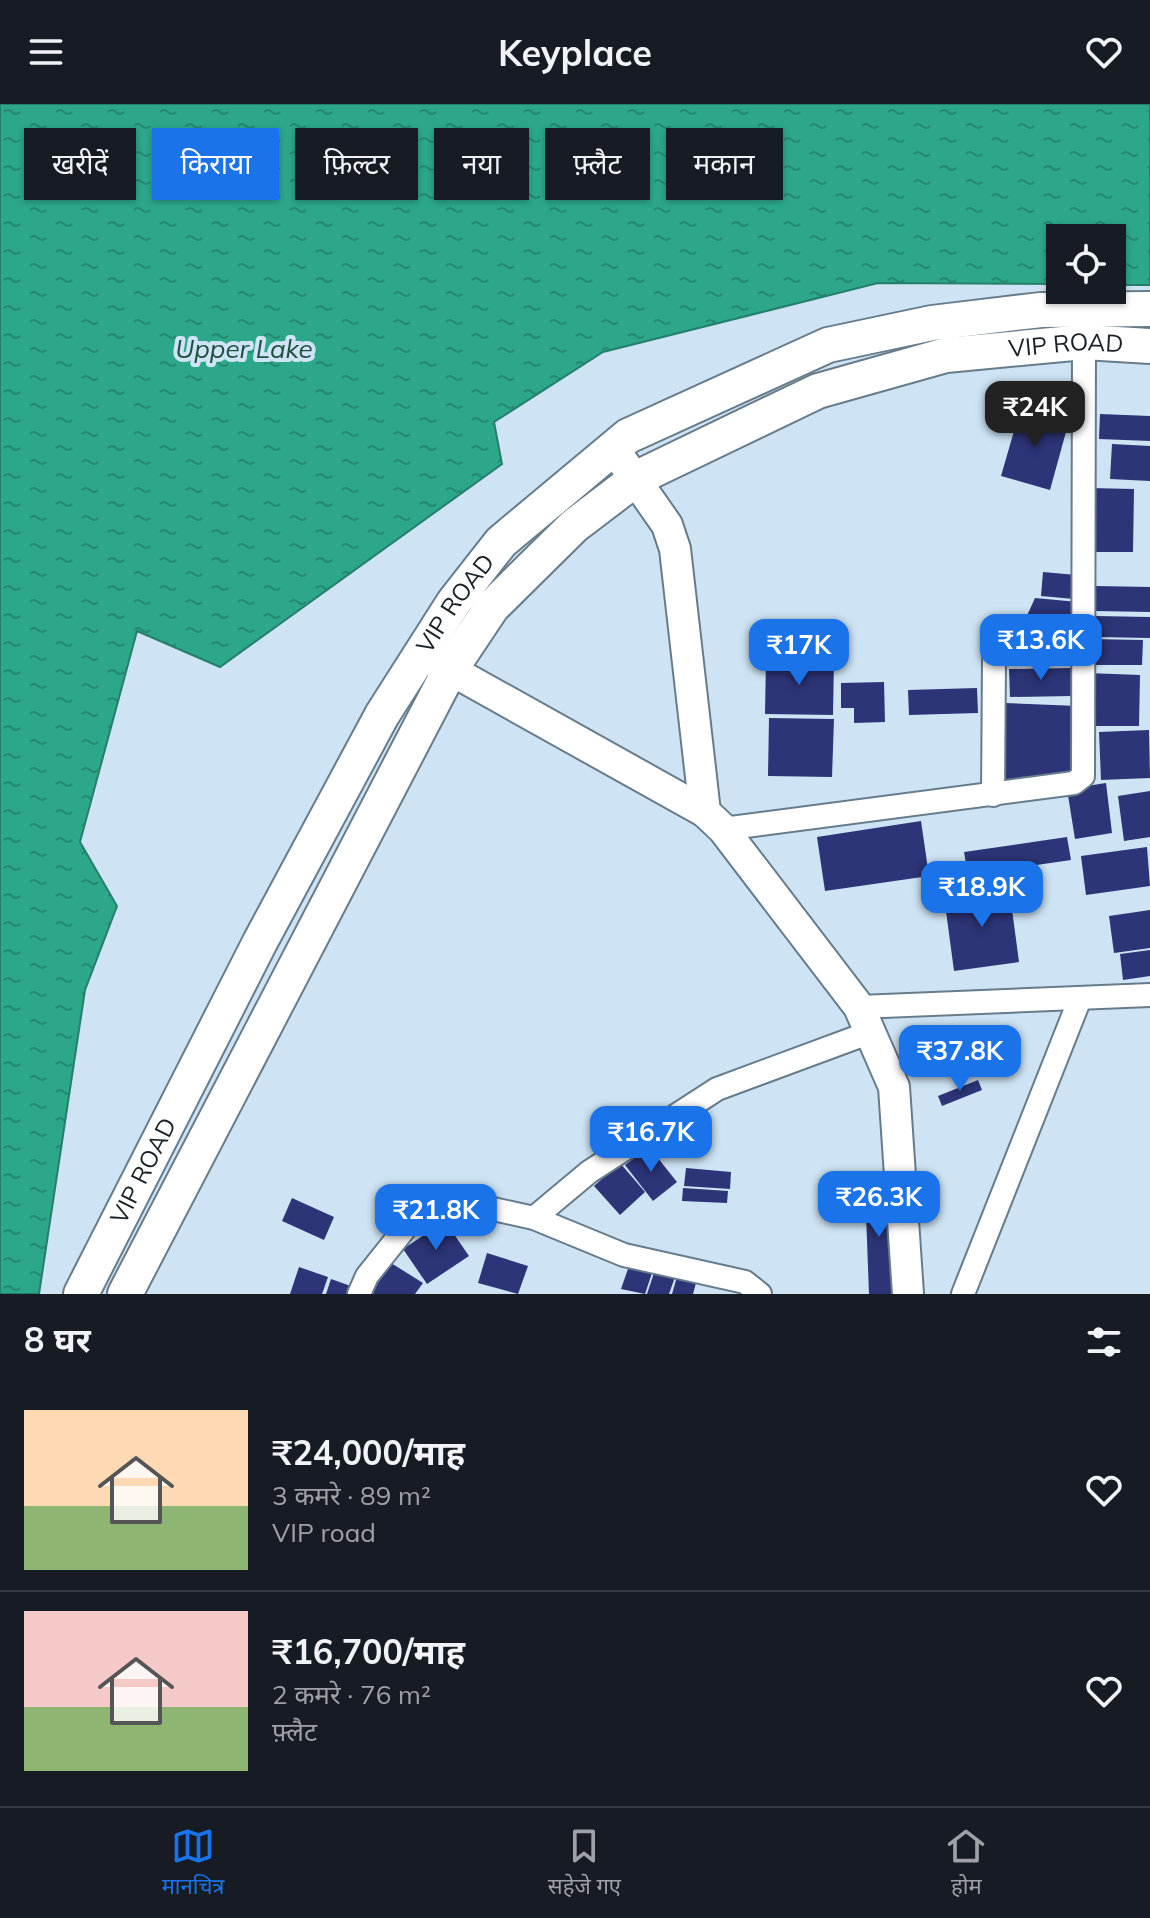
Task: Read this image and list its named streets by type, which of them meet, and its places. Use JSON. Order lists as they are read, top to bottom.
{
  "streets": {
    "main road": ["VIP ROAD"]
  },
  "water": ["Upper Lake"],
  "page": {
    "header": "Keyplace",
    "chip": [
      "खरीदें",
      "किराया",
      "फ़िल्टर",
      "नया",
      "फ़्लैट",
      "मकान"
    ],
    "price": [
      "₹24K",
      "₹13.6K",
      "₹17K",
      "₹18.9K",
      "₹37.8K",
      "₹16.7K",
      "₹26.3K",
      "₹21.8K"
    ],
    "heading": "8 घर",
    "list": [
      {
        "name": "₹24,000/माह",
        "note": "3 कमरे · 89 m² · VIP road"
      },
      {
        "name": "₹16,700/माह",
        "note": "2 कमरे · 76 m² · फ़्लैट"
      }
    ],
    "tabs": ["मानचित्र", "सहेजे गए", "होम"]
  }
}
